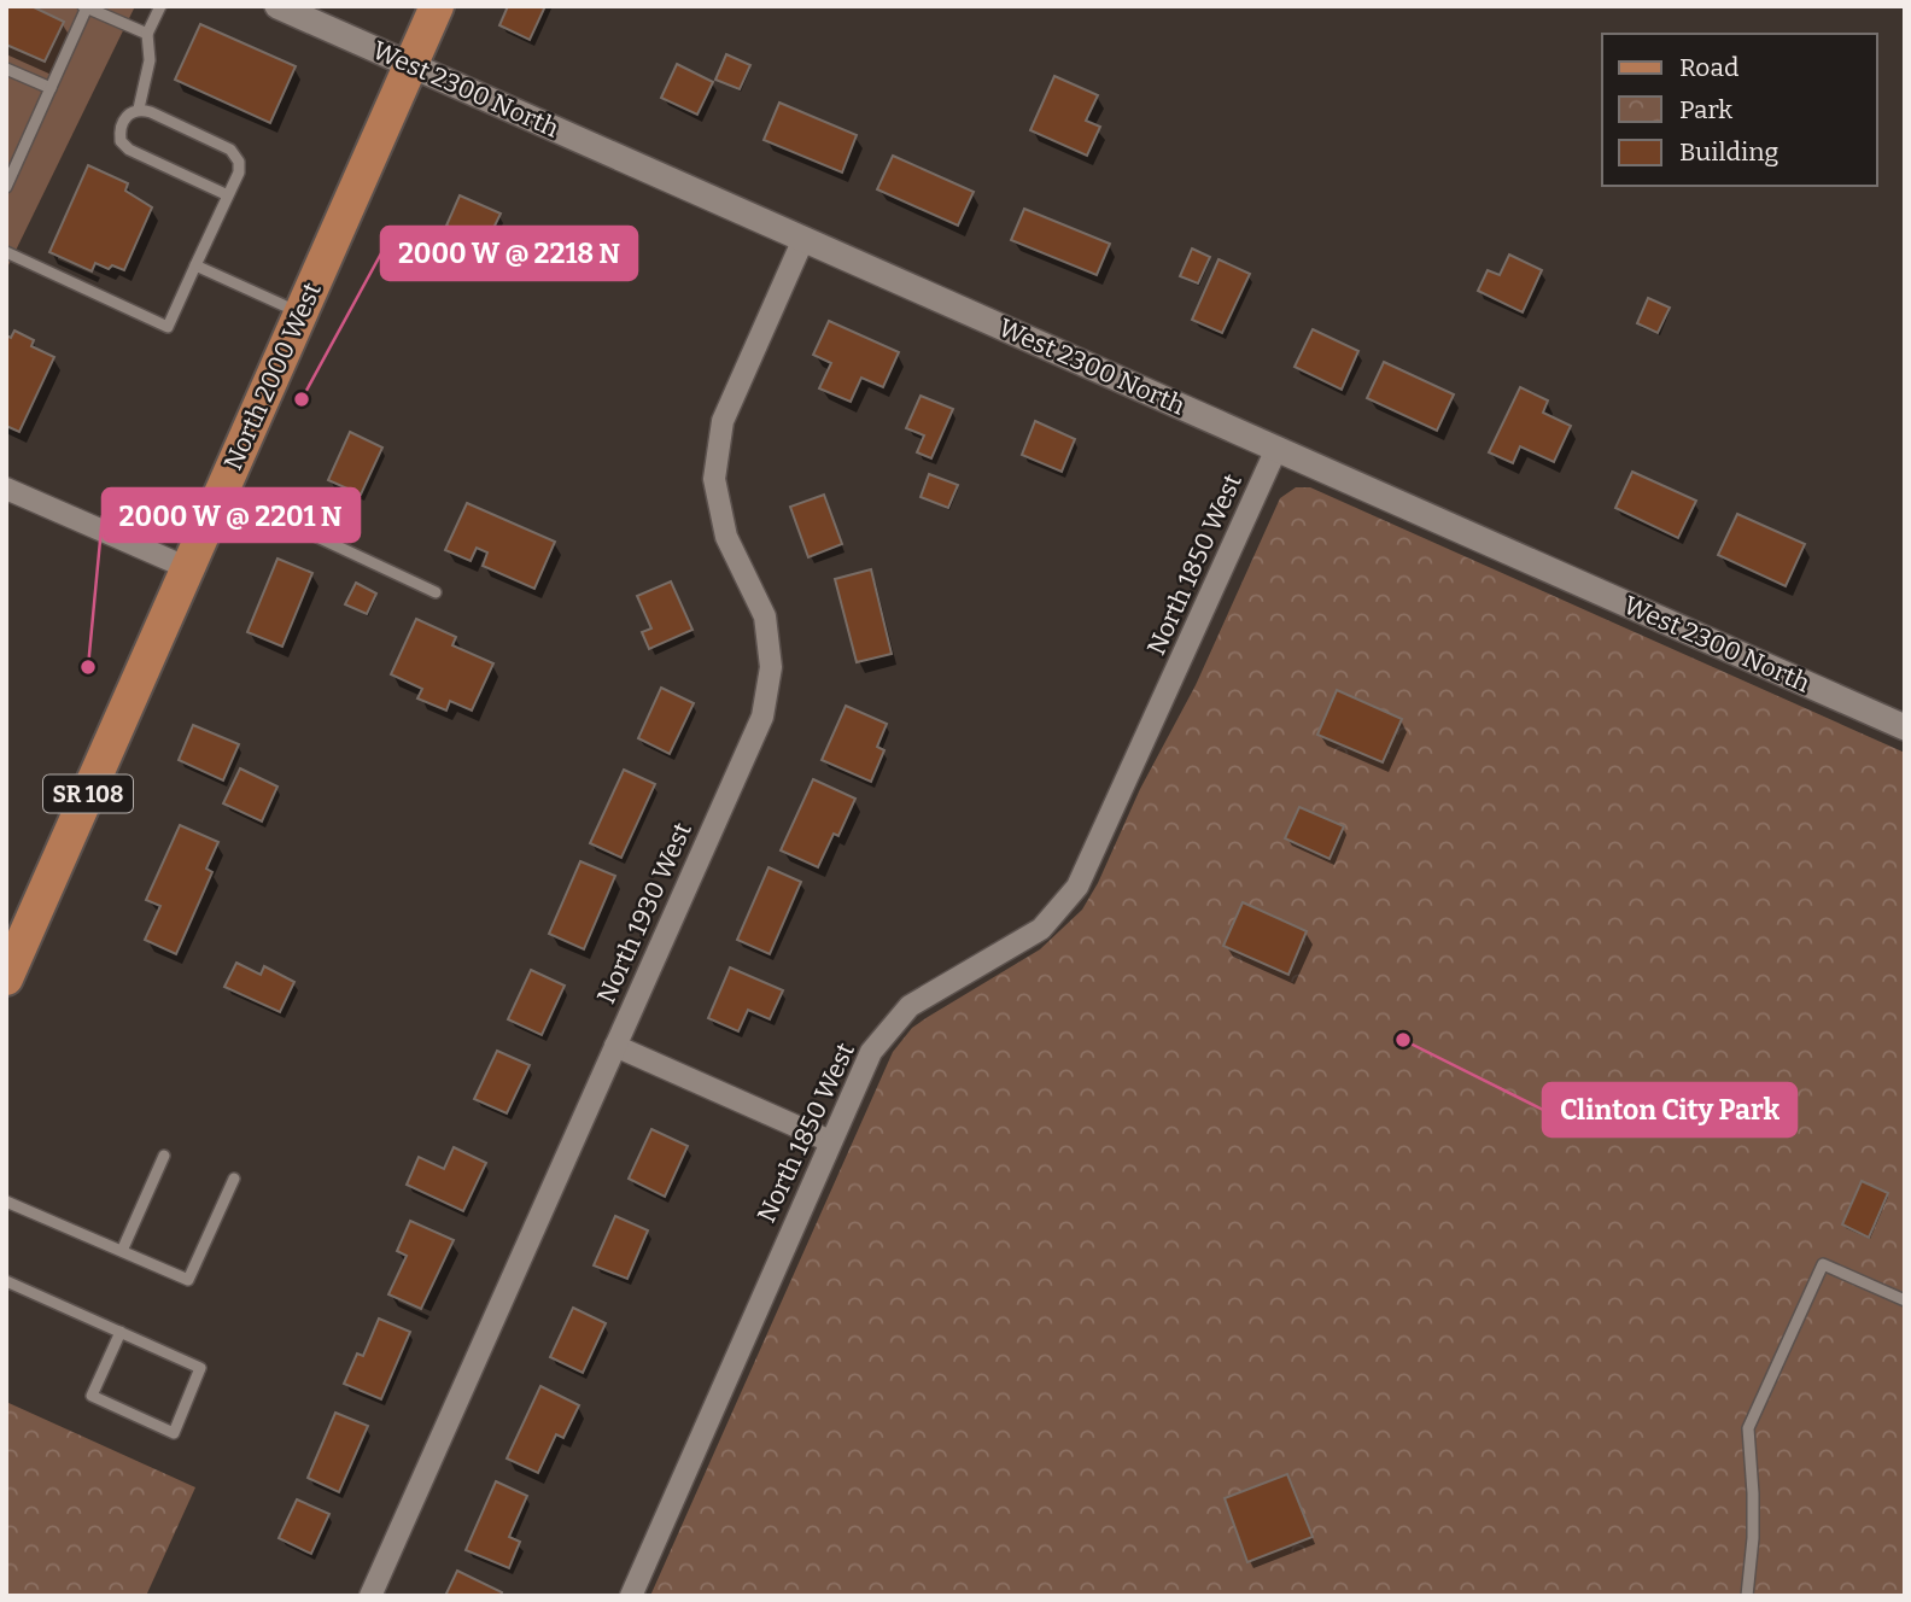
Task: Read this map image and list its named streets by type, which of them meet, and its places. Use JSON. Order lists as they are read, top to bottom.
{
  "streets": {
    "main road": ["North 2000 West", "SR 108"],
    "street": ["West 2300 North", "North 1850 West", "North 1930 West"]
  },
  "crossings": [
    ["West 2300 North", "North 2000 West"],
    ["West 2300 North", "North 1850 West"],
    ["West 2300 North", "North 1930 West"]
  ],
  "places": ["2000 W @ 2218 N", "2000 W @ 2201 N", "Clinton City Park"],
  "legend": ["Road", "Park", "Building"]
}
